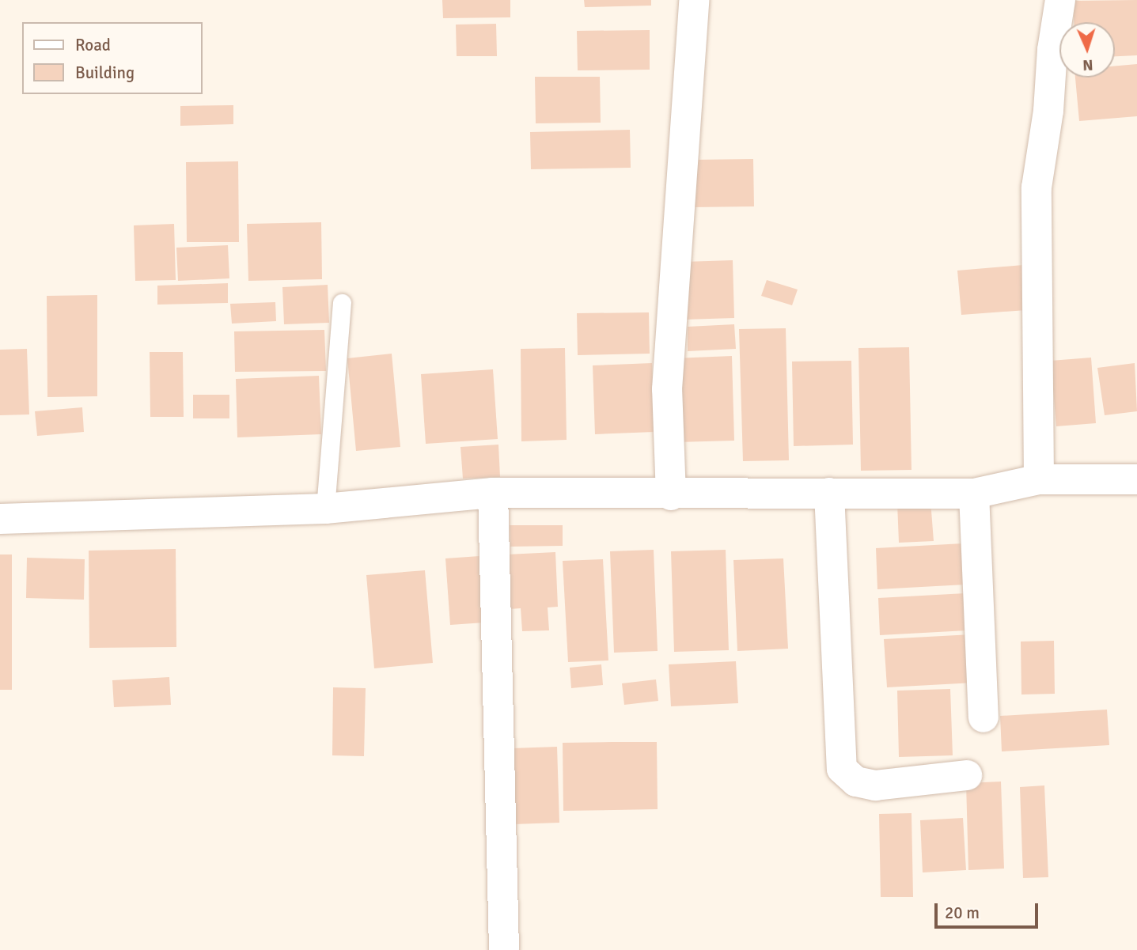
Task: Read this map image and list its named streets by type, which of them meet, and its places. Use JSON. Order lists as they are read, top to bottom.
{
  "legend": ["Road", "Building"],
  "scale_bar": "20 m",
  "north": "bottom"
}
